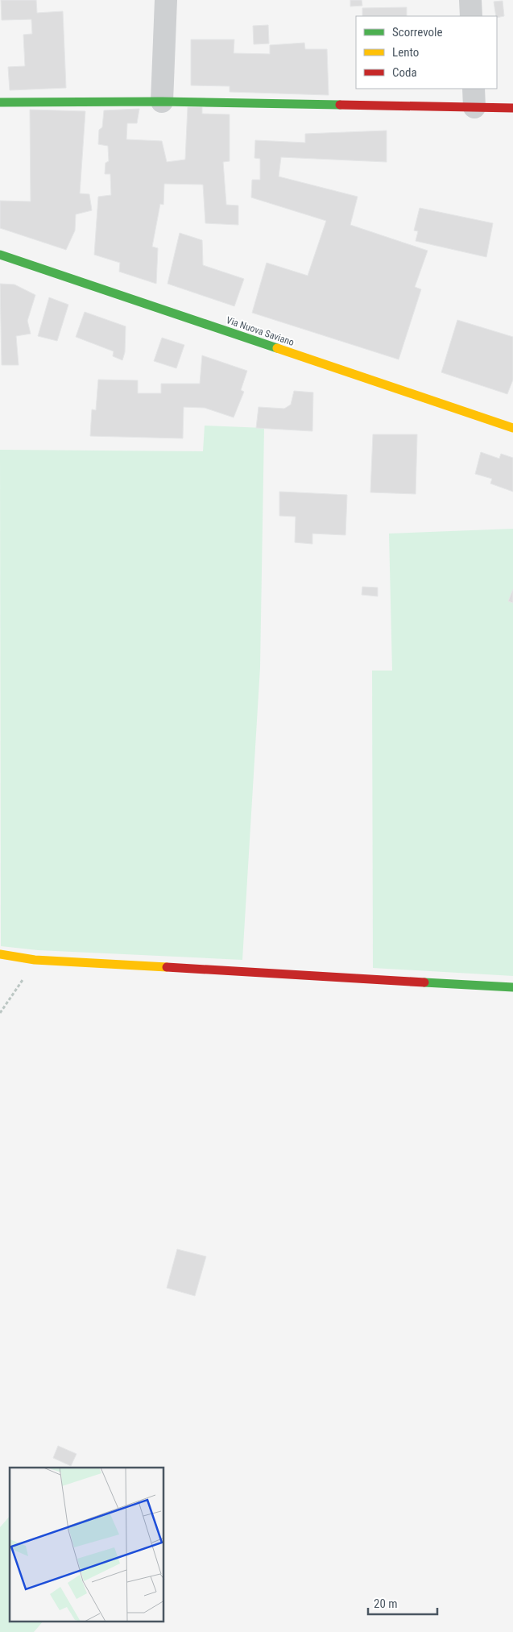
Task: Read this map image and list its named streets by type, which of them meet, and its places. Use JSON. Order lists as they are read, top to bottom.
{
  "streets": {
    "street": ["Via Nuova Saviano"]
  },
  "legend": ["Scorrevole", "Lento", "Coda"],
  "scale_bar": "20 m"
}
